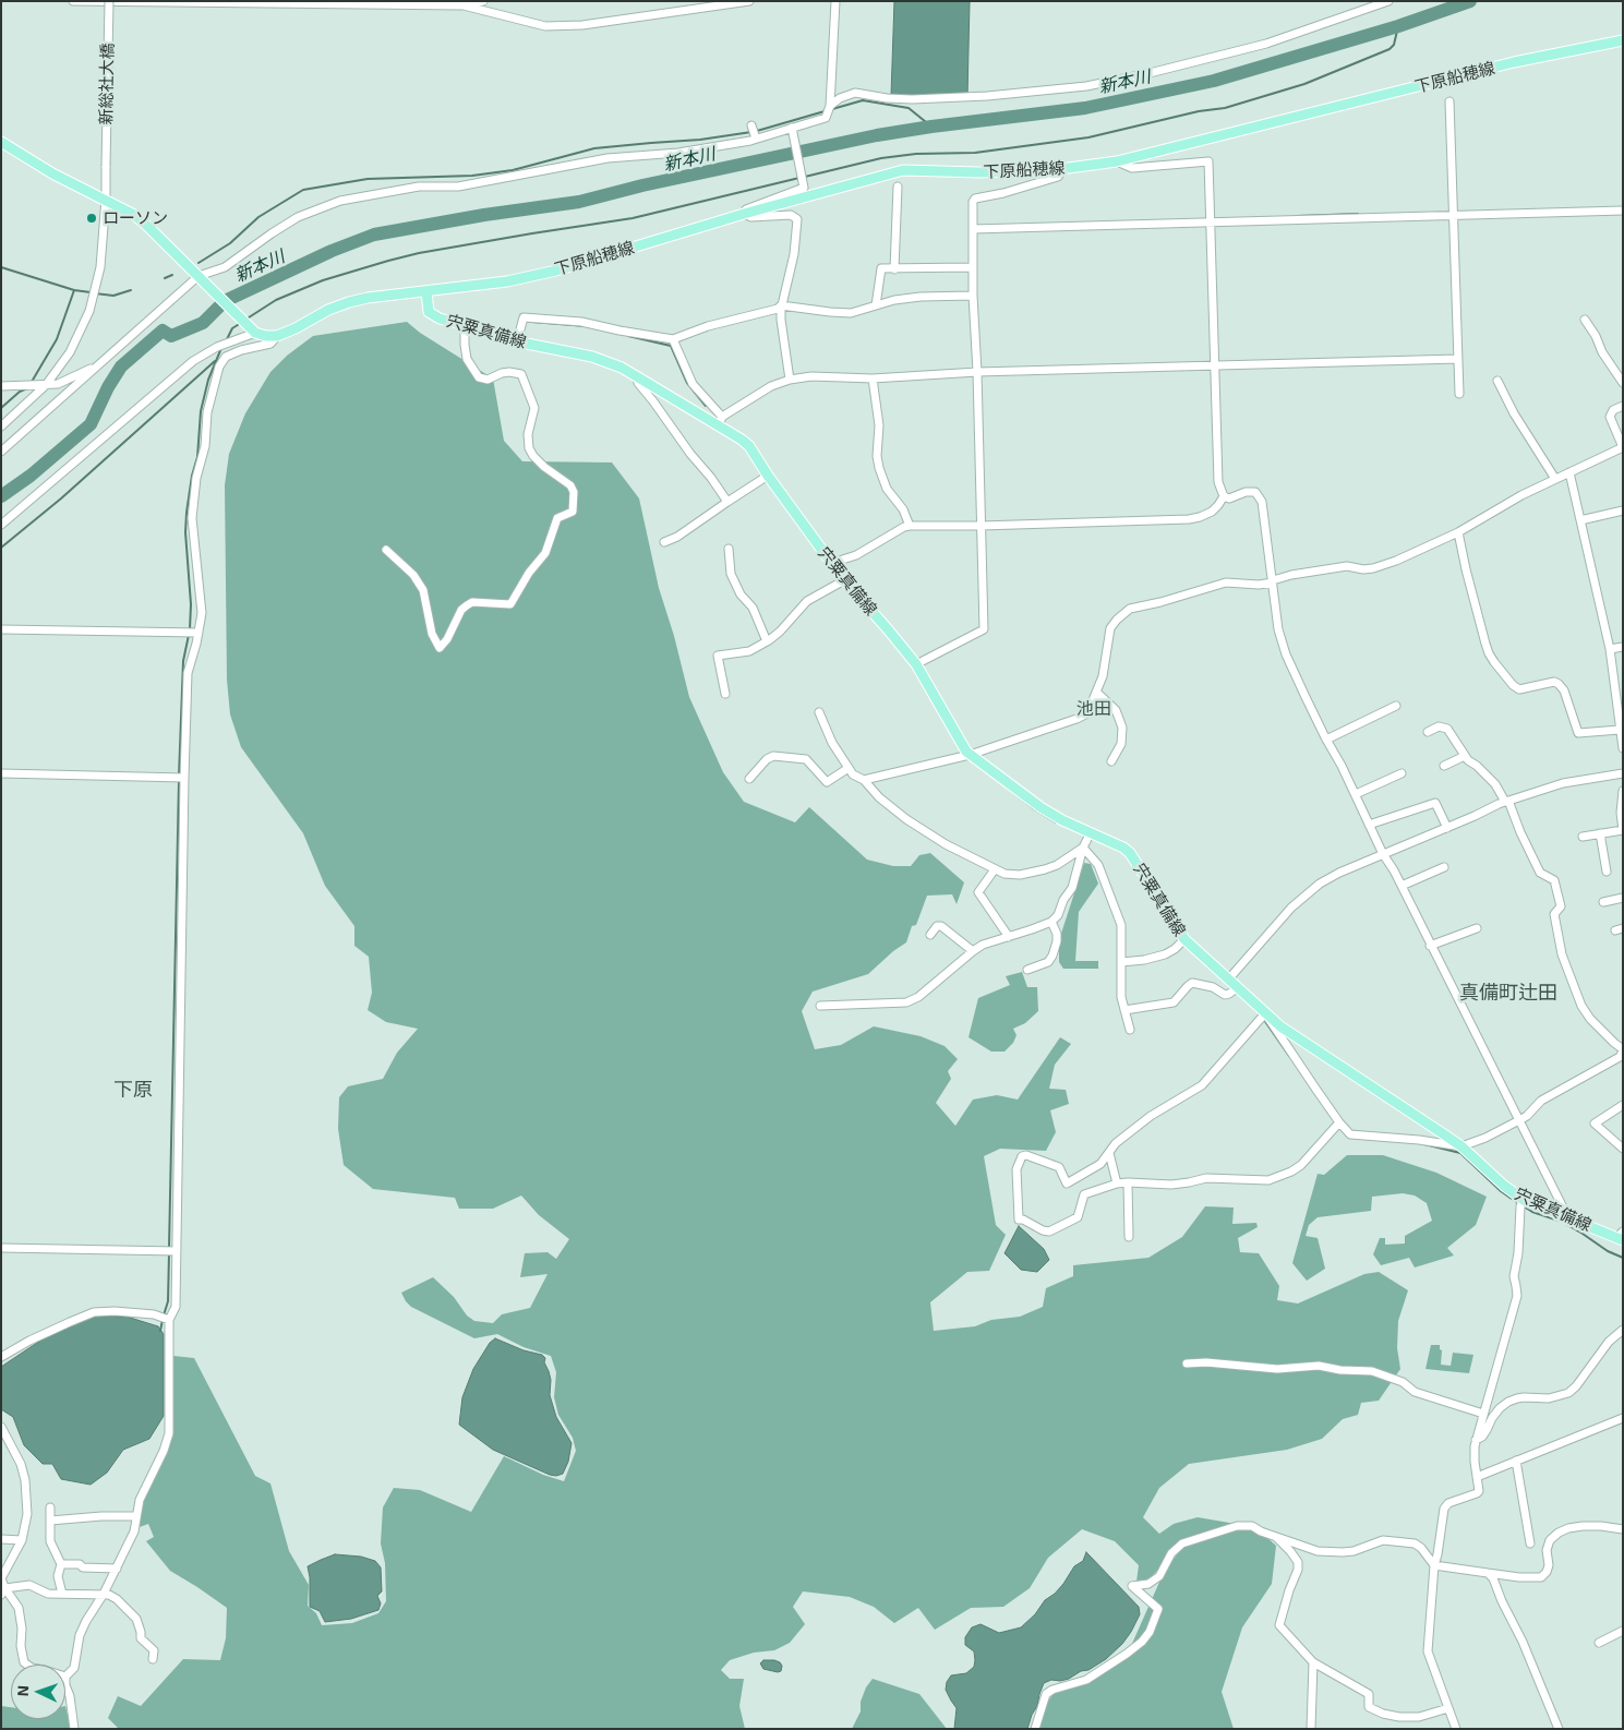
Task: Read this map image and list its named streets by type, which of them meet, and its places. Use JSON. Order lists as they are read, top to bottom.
{
  "streets": {
    "main road": ["下原船穂線", "宍粟真備線"],
    "street": ["新総社大橋"]
  },
  "crossings": [
    ["下原船穂線", "宍粟真備線"]
  ],
  "districts": ["池田", "真備町辻田", "下原"],
  "water": ["新本川"],
  "places": ["ローソン"],
  "north": "left"
}
